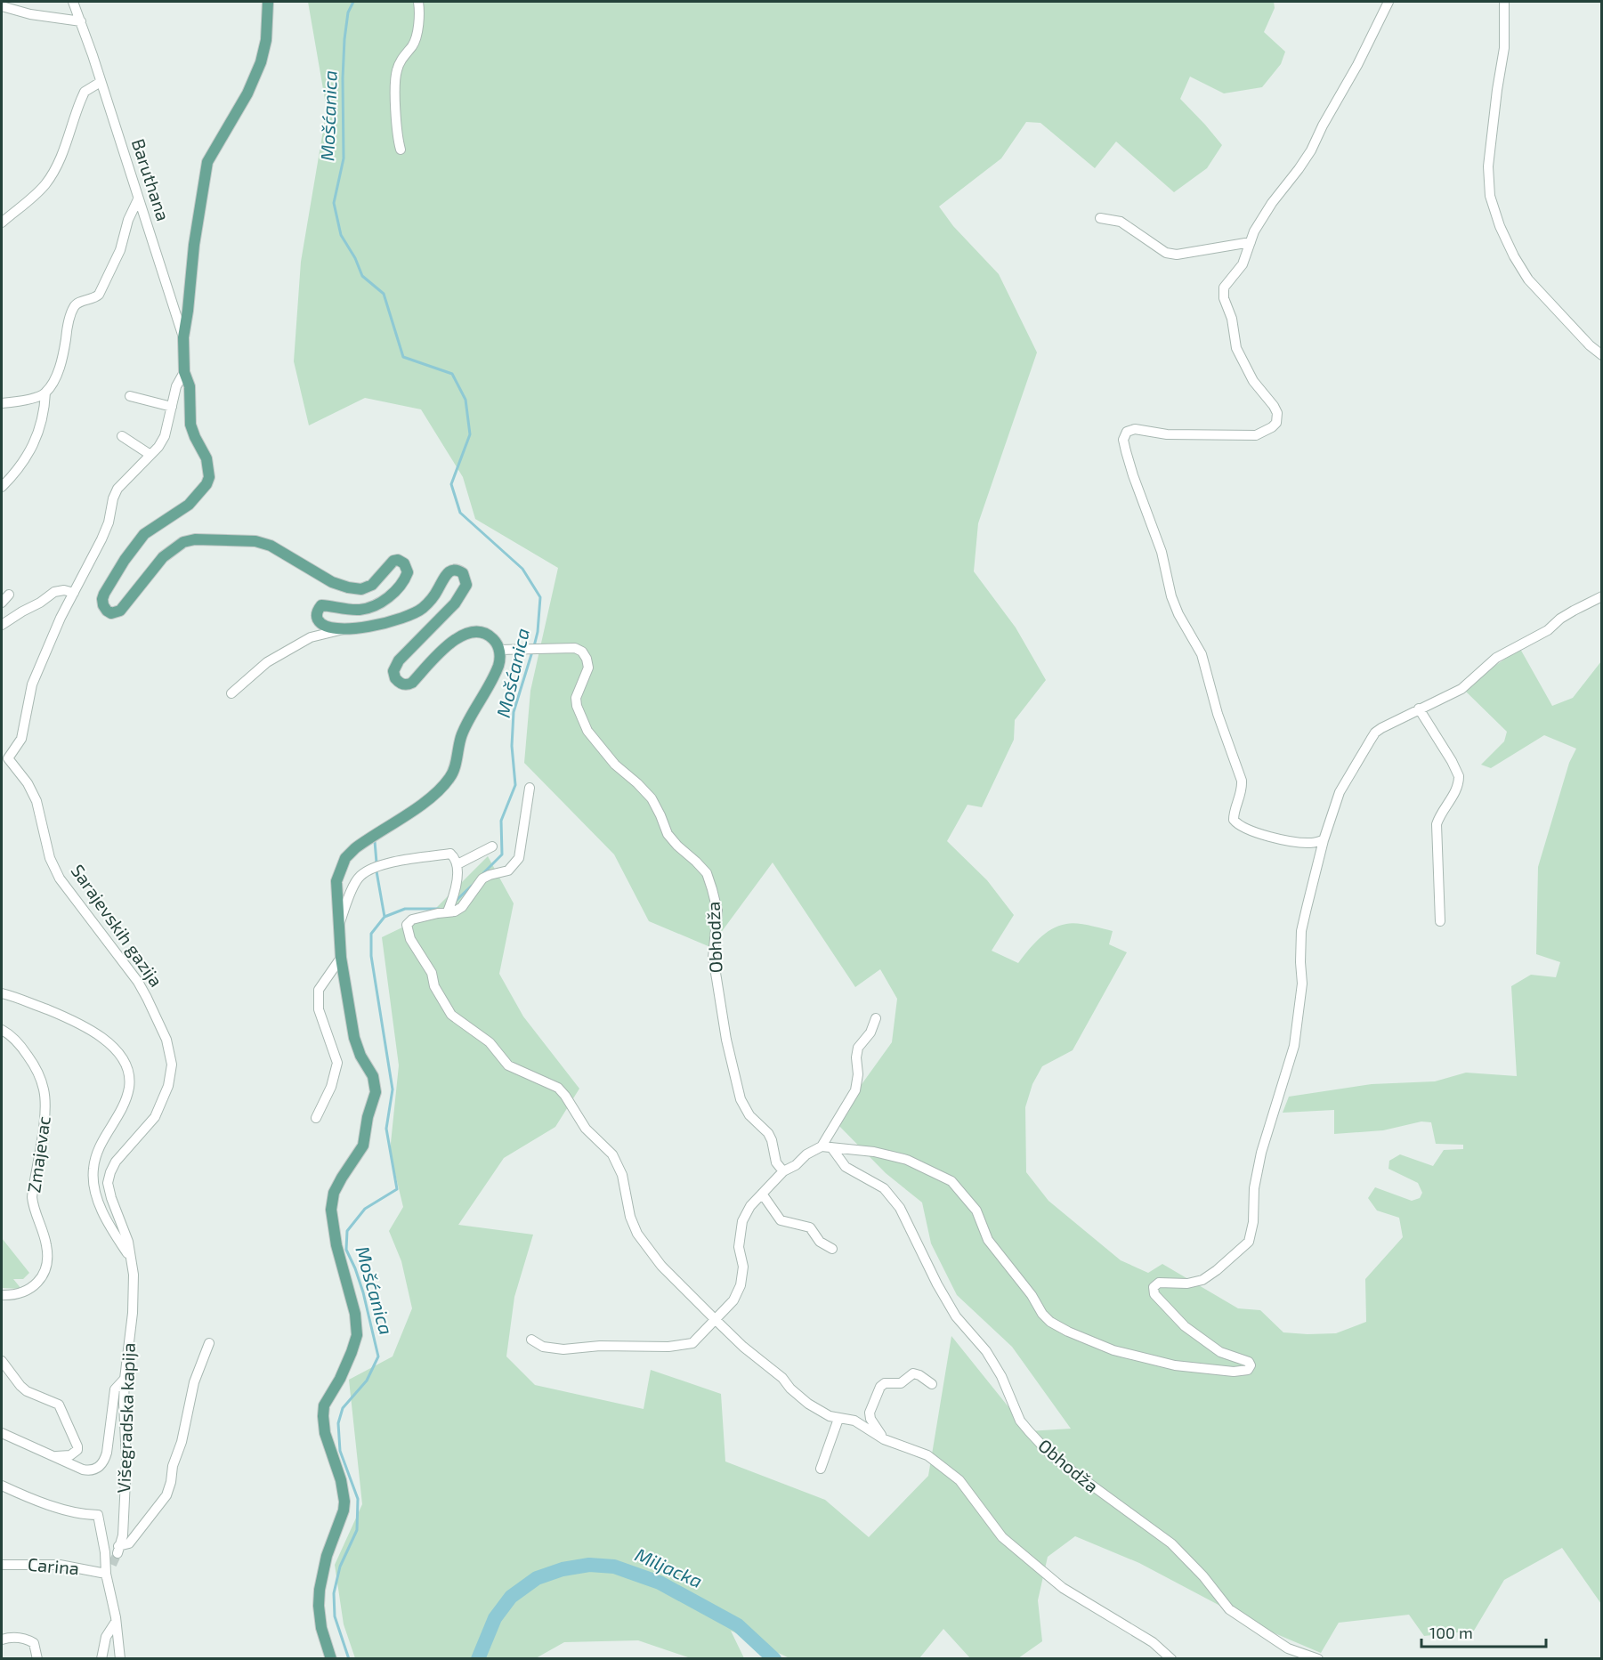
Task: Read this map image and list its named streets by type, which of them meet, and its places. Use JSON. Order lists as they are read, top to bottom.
{
  "streets": {
    "main road": ["Baruthana"],
    "street": [
      "Sarajevskih gazija",
      "Obhodža",
      "Zmajevac",
      "Višegradska kapija",
      "Carina"
    ]
  },
  "crossings": [
    ["Baruthana", "Sarajevskih gazija"],
    ["Sarajevskih gazija", "Višegradska kapija"]
  ],
  "water": ["Mošćanica", "Miljacka"],
  "scale_bar": "100 m"
}
